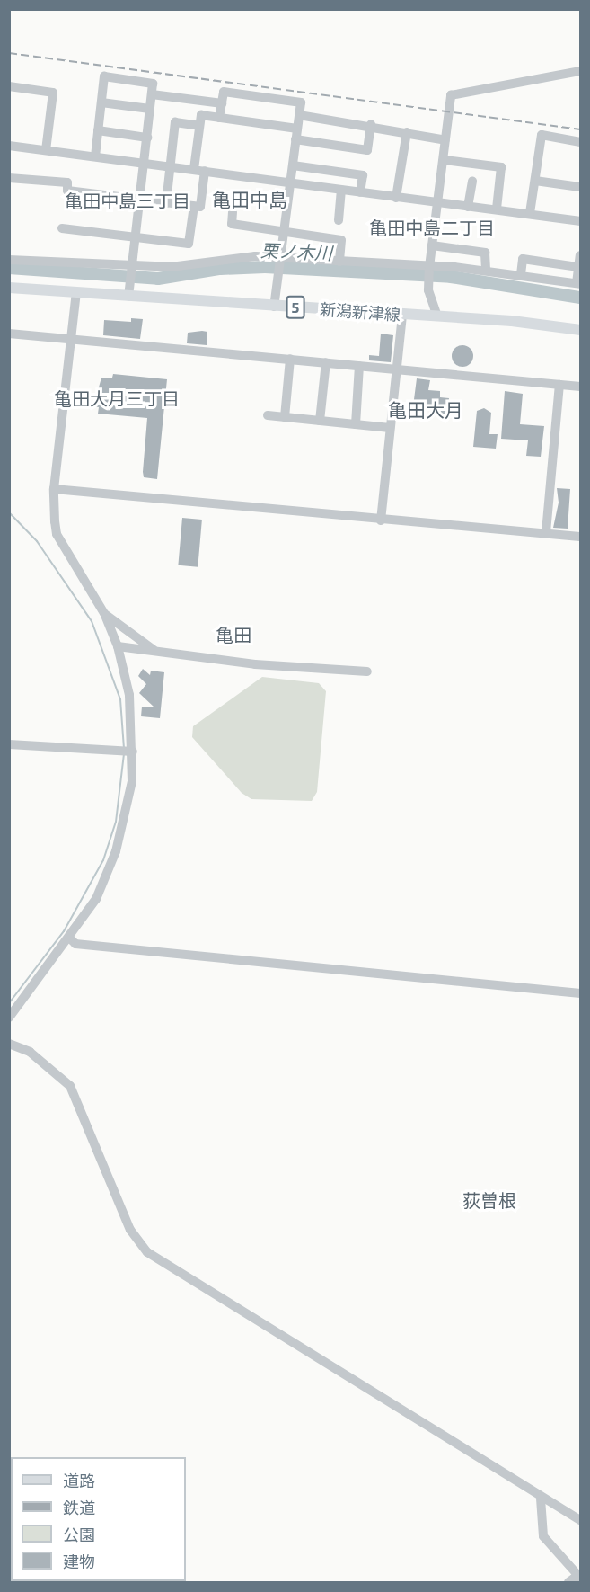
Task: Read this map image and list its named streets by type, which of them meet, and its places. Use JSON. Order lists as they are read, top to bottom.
{
  "streets": {
    "main road": ["5", "新潟新津線"]
  },
  "districts": [
    "亀田中島",
    "亀田中島三丁目",
    "亀田中島二丁目",
    "亀田大月三丁目",
    "亀田大月",
    "亀田",
    "荻曽根"
  ],
  "water": ["栗ノ木川"],
  "legend": [
    "道路",
    "鉄道",
    "公園",
    "建物"
  ]
}
